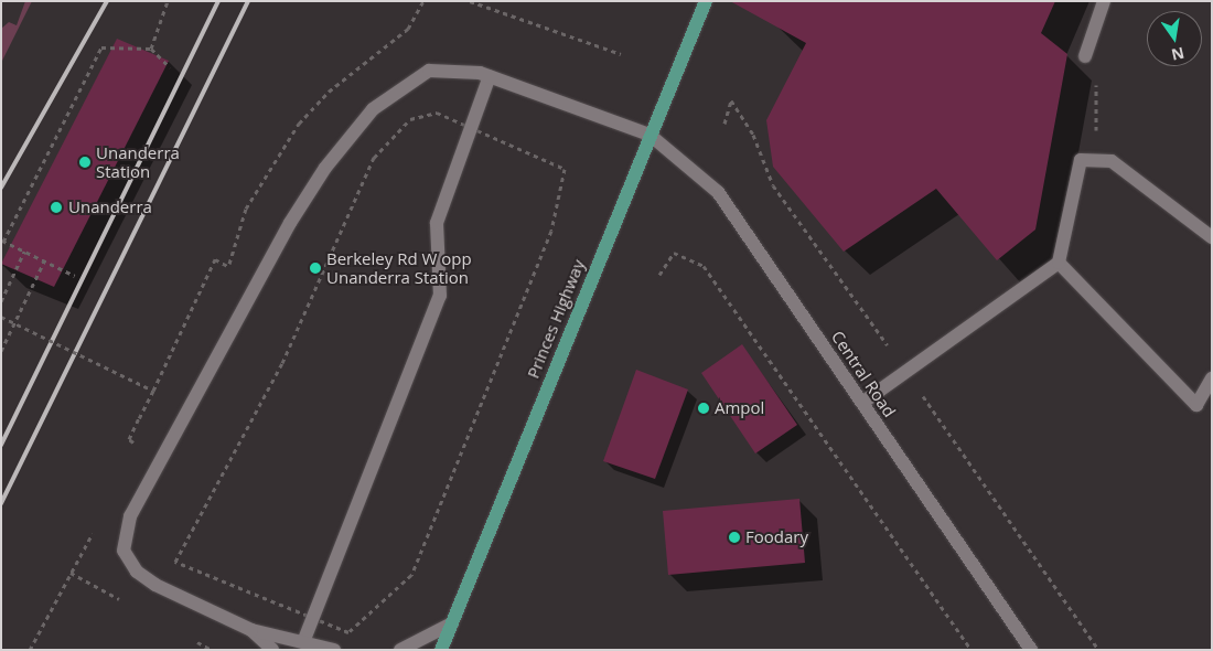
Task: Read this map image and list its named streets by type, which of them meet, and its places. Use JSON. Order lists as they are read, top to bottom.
{
  "streets": {
    "main road": ["Princes Highway"],
    "street": ["Central Road"]
  },
  "crossings": [
    ["Princes Highway", "Central Road"]
  ],
  "places": [
    "Unanderra Station",
    "Unanderra",
    "Berkeley Rd W opp Unanderra Station",
    "Ampol",
    "Foodary"
  ],
  "north": "bottom"
}
